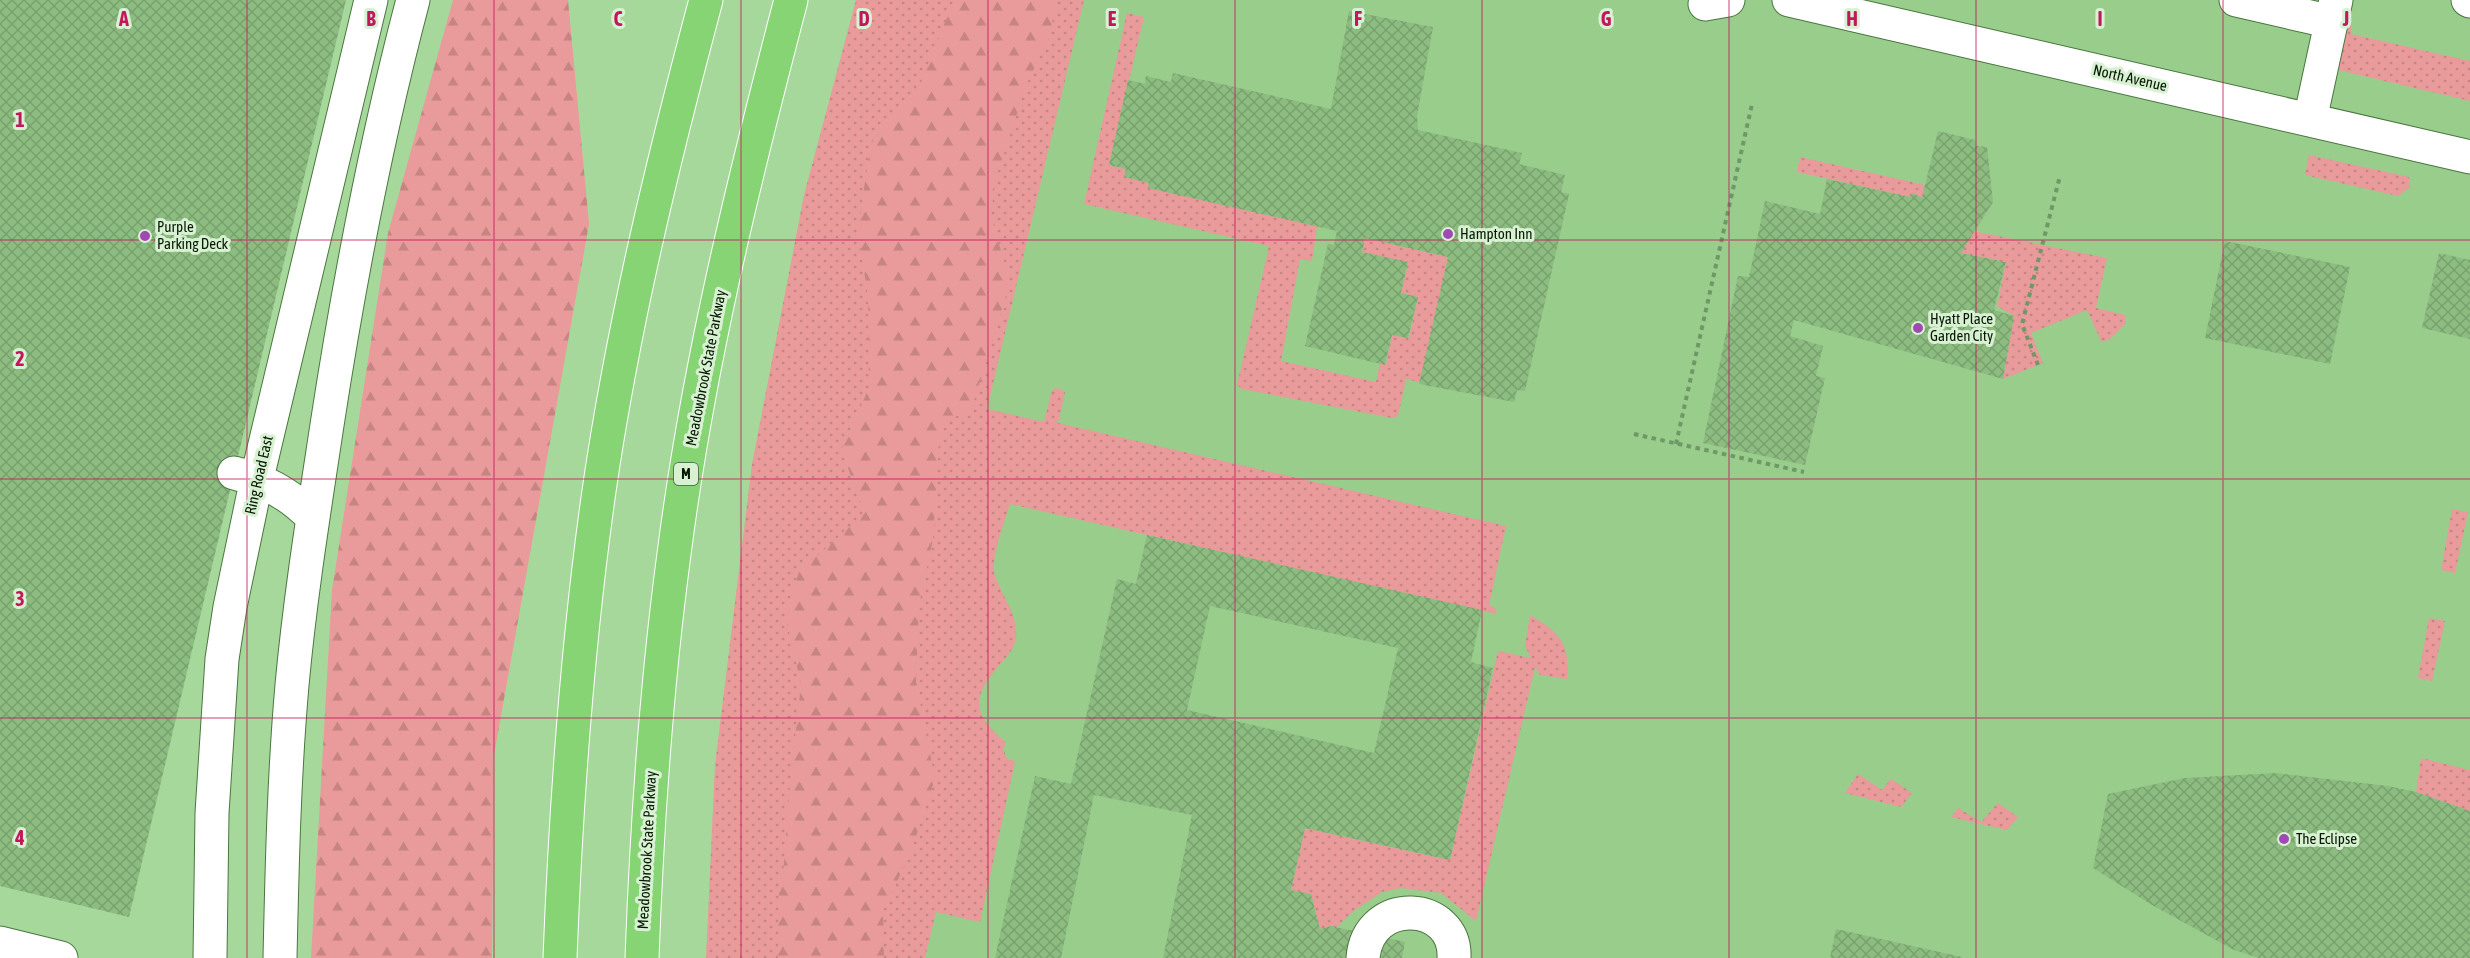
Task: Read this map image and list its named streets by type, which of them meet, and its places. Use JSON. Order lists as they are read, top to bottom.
{
  "streets": {
    "highway": ["Meadowbrook State Parkway", "M"],
    "street": ["North Avenue", "Ring Road East"]
  },
  "places": [
    "Hampton Inn",
    "Purple Parking Deck",
    "Hyatt Place Garden City",
    "The Eclipse"
  ],
  "grid": {
    "columns": [
      "A",
      "B",
      "C",
      "D",
      "E",
      "F",
      "G",
      "H",
      "I",
      "J"
    ],
    "rows": [
      "1",
      "2",
      "3",
      "4"
    ]
  }
}
